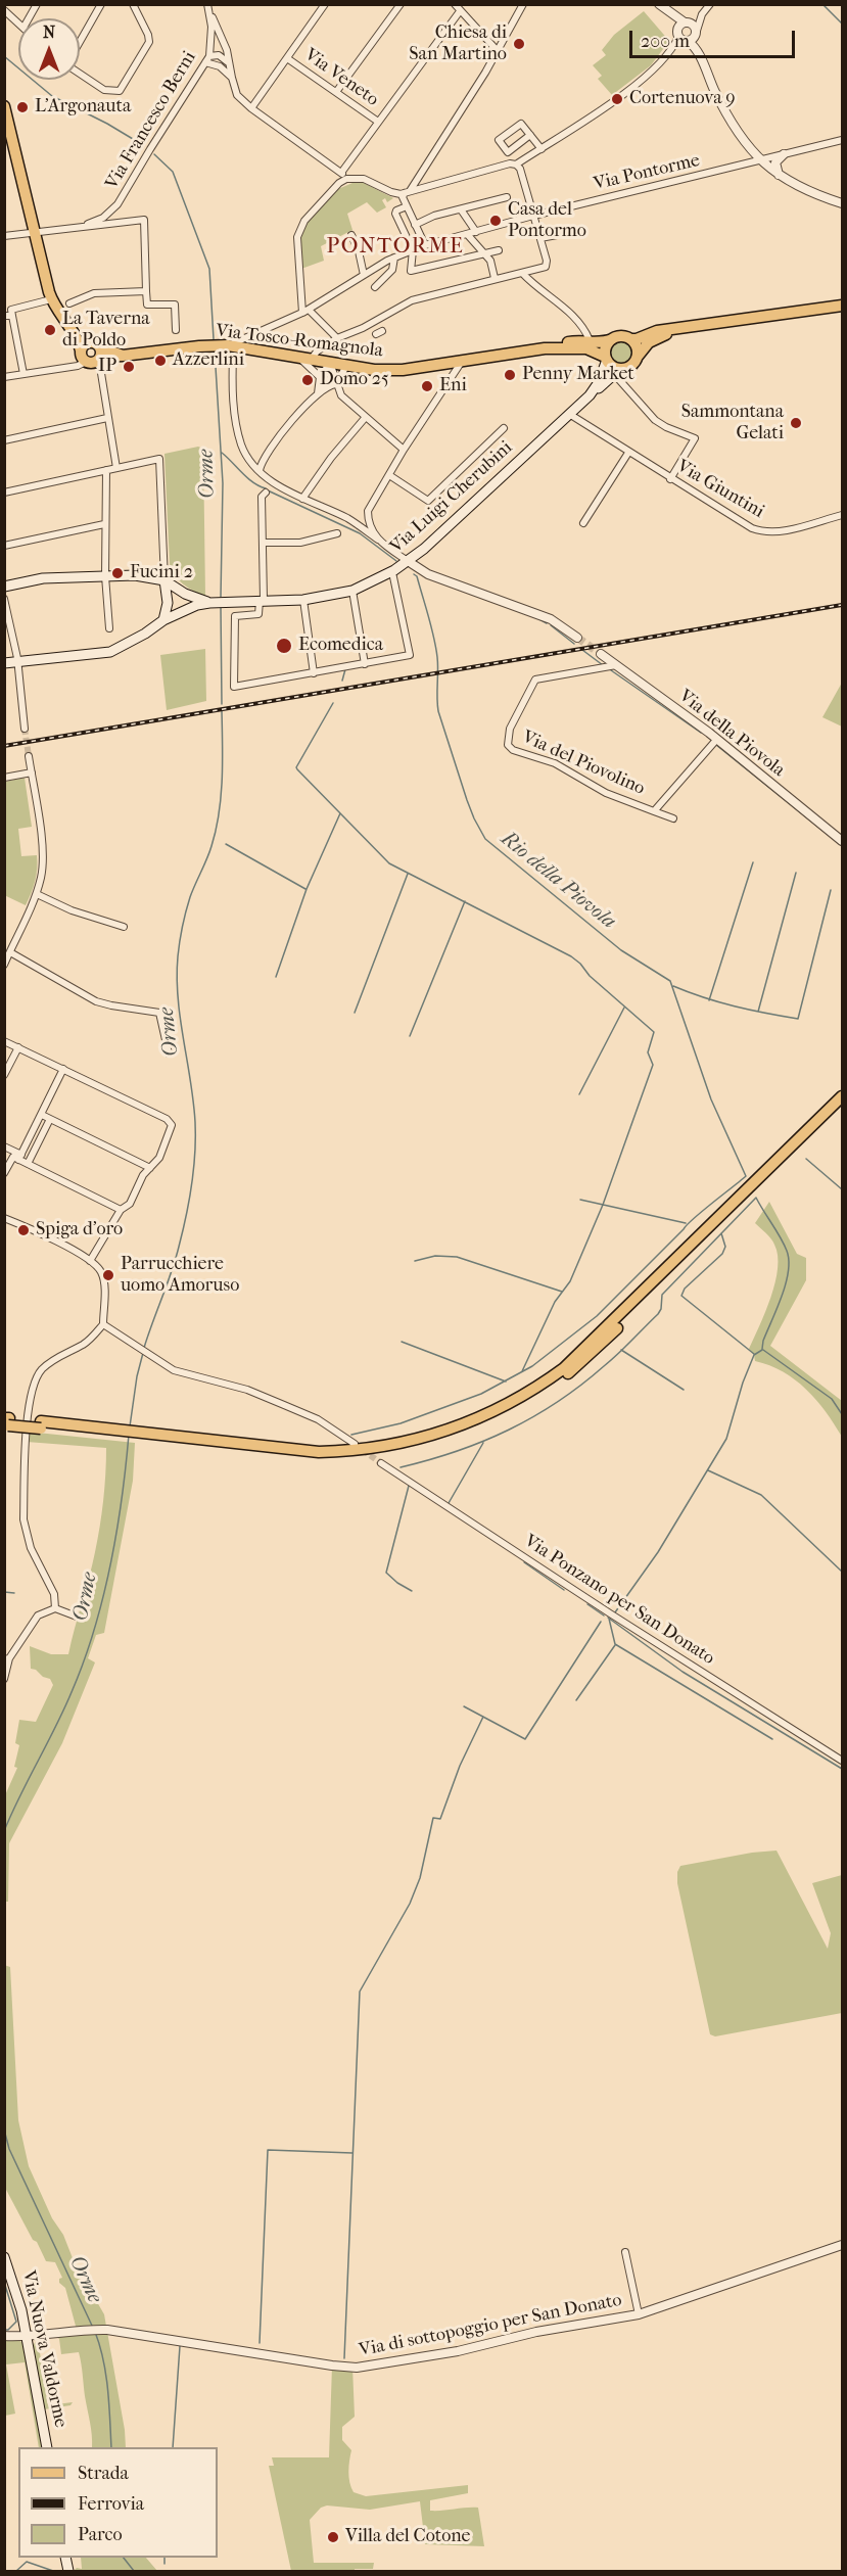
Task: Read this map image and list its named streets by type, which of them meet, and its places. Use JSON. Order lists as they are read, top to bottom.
{
  "streets": {
    "main road": ["Via Tosco-Romagnola", "Via Luigi Cherubini", "Via Nuova Valdorme"],
    "street": [
      "Via Veneto",
      "Via Francesco Berni",
      "Via Pontorme",
      "Via Giuntini",
      "Via della Piovola",
      "Via del Piovolino",
      "Via Ponzano per San Donato",
      "Via di sottopoggio per San Donato"
    ]
  },
  "crossings": [
    ["Via Pontorme", "Via Tosco-Romagnola"],
    ["Via Tosco-Romagnola", "Via Luigi Cherubini"],
    ["Via Giuntini", "Via Luigi Cherubini"],
    ["Via della Piovola", "Via del Piovolino"],
    ["Via di sottopoggio per San Donato", "Via Nuova Valdorme"]
  ],
  "districts": ["PONTORME"],
  "water": ["Orme", "Rio della Piovola"],
  "places": [
    "Chiesa di San Martino",
    "Cortenuova 9",
    "L'Argonauta",
    "Casa del Pontormo",
    "La Taverna di Poldo",
    "Azzerlini",
    "IP",
    "Penny Market",
    "Domo 25",
    "Eni",
    "Sammontana Gelati",
    "Fucini 2",
    "Ecomedica",
    "Spiga d'oro",
    "Parrucchiere uomo Amoruso",
    "Villa del Cotone"
  ],
  "legend": ["Strada", "Ferrovia", "Parco"],
  "scale_bar": "200 m",
  "north": "top"
}
